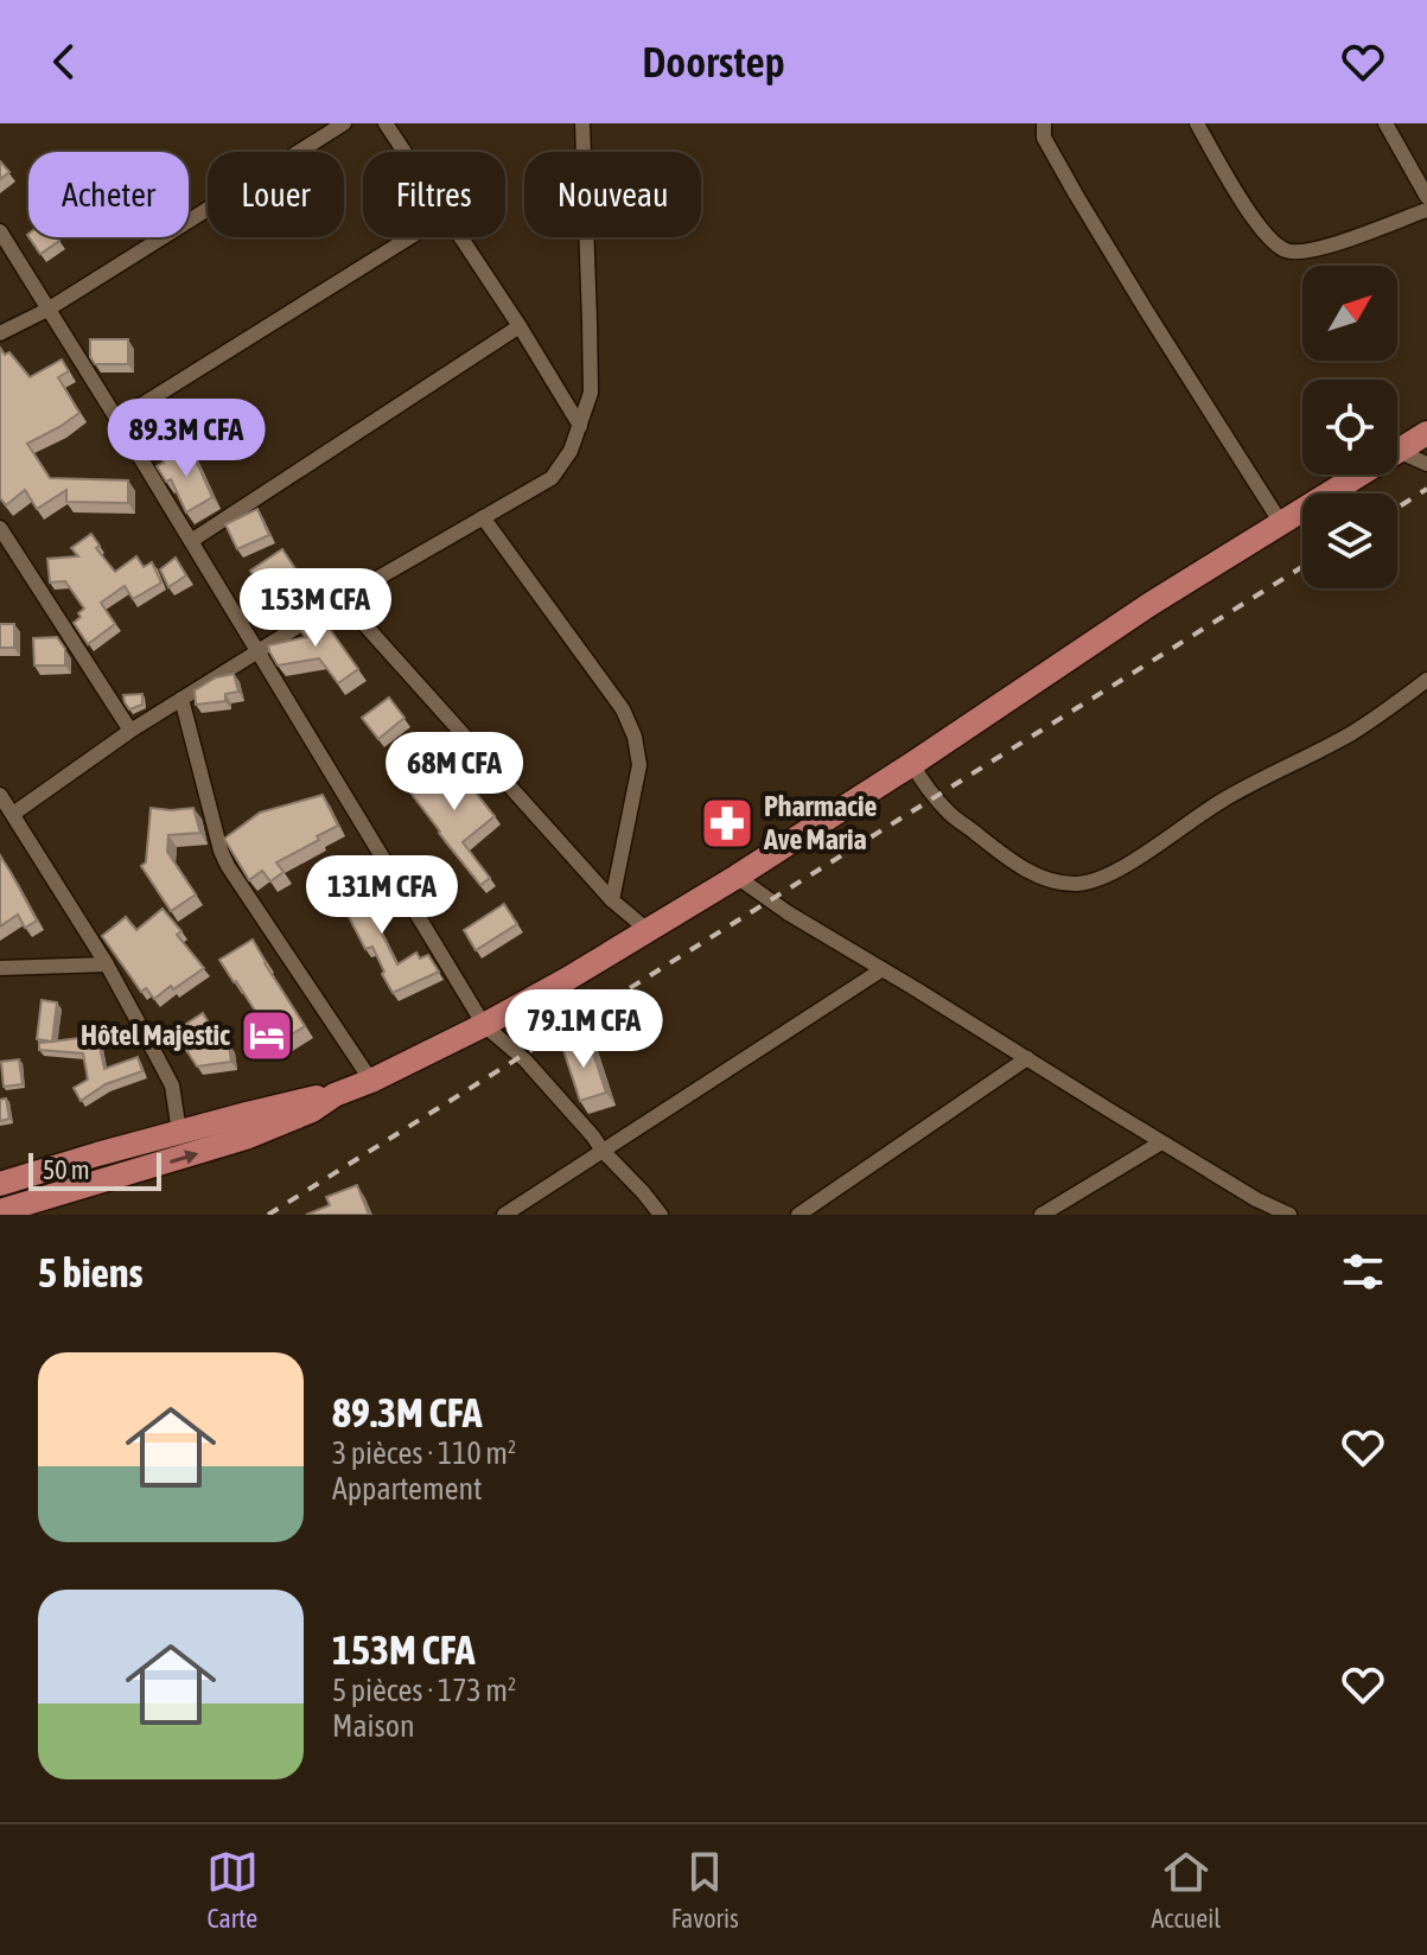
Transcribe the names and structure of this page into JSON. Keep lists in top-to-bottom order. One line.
{"places":{"pharmacy":["Pharmacie Ave Maria"],"hotel":["Hôtel Majestic"]},"scale_bar":"50 m","north":"top right","page":{"header":"Doorstep","chip":["Acheter","Louer","Filtres","Nouveau"],"price":["89.3M CFA","153M CFA","68M CFA","131M CFA","79.1M CFA"],"scale":"50 m","heading":"5 biens","list":[{"name":"89.3M CFA","note":"3 pièces · 110 m² · Appartement"},{"name":"153M CFA","note":"5 pièces · 173 m² · Maison"}],"tabs":["Carte","Favoris","Accueil"]}}
